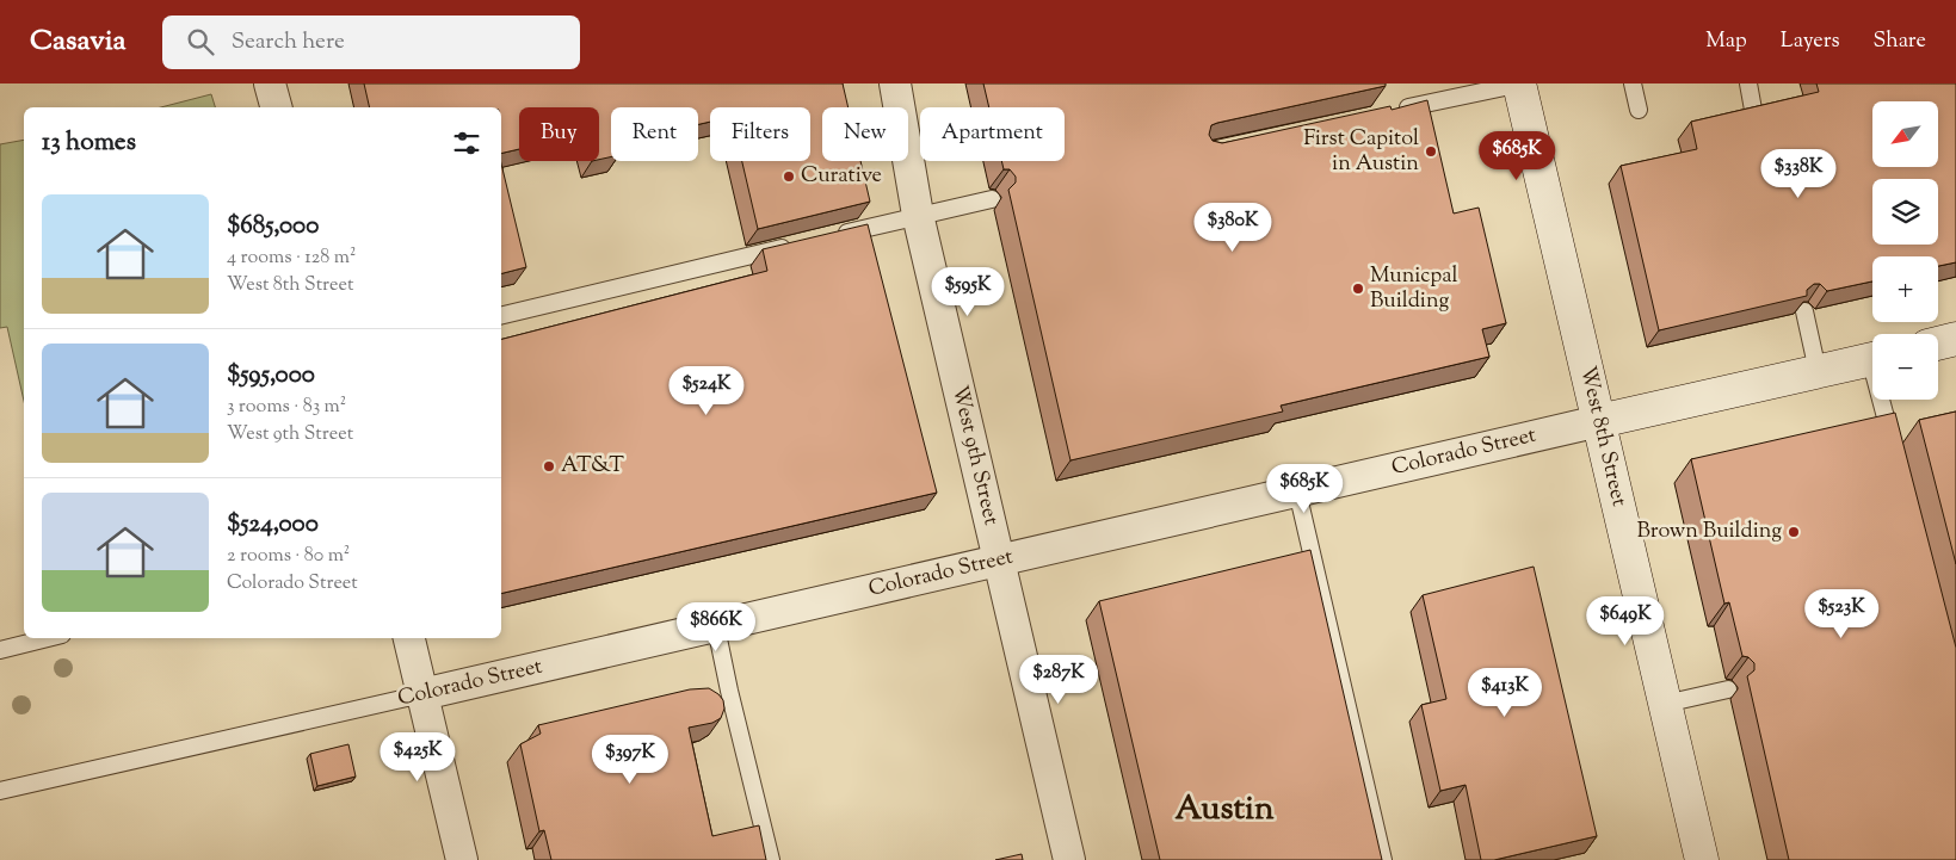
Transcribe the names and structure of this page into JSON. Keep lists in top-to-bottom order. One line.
{"streets":{"main road":["West 8th Street","Colorado Street"],"street":["West 9th Street"]},"crossings":[["West 8th Street","Colorado Street"],["Colorado Street","West 9th Street"]],"districts":["Austin"],"places":["First Capitol in Austin","Curative","Municpal Building","AT&T","Brown Building"],"north":"bottom left","page":{"header":"Casavia","search":"Search here","nav":["Map","Layers","Share"],"map_buttons":["+","−"],"chip":["Buy","Rent","Filters","New","Apartment"],"heading":"13 homes","price":["$685K","$338K","$380K","$595K","$524K","$685K","$523K","$649K","$866K","$287K","$413K","$425K","$397K"],"list":[{"name":"$685,000","note":"4 rooms · 128 m² · West 8th Street"},{"name":"$595,000","note":"3 rooms · 83 m² · West 9th Street"},{"name":"$524,000","note":"2 rooms · 80 m² · Colorado Street"}]}}
